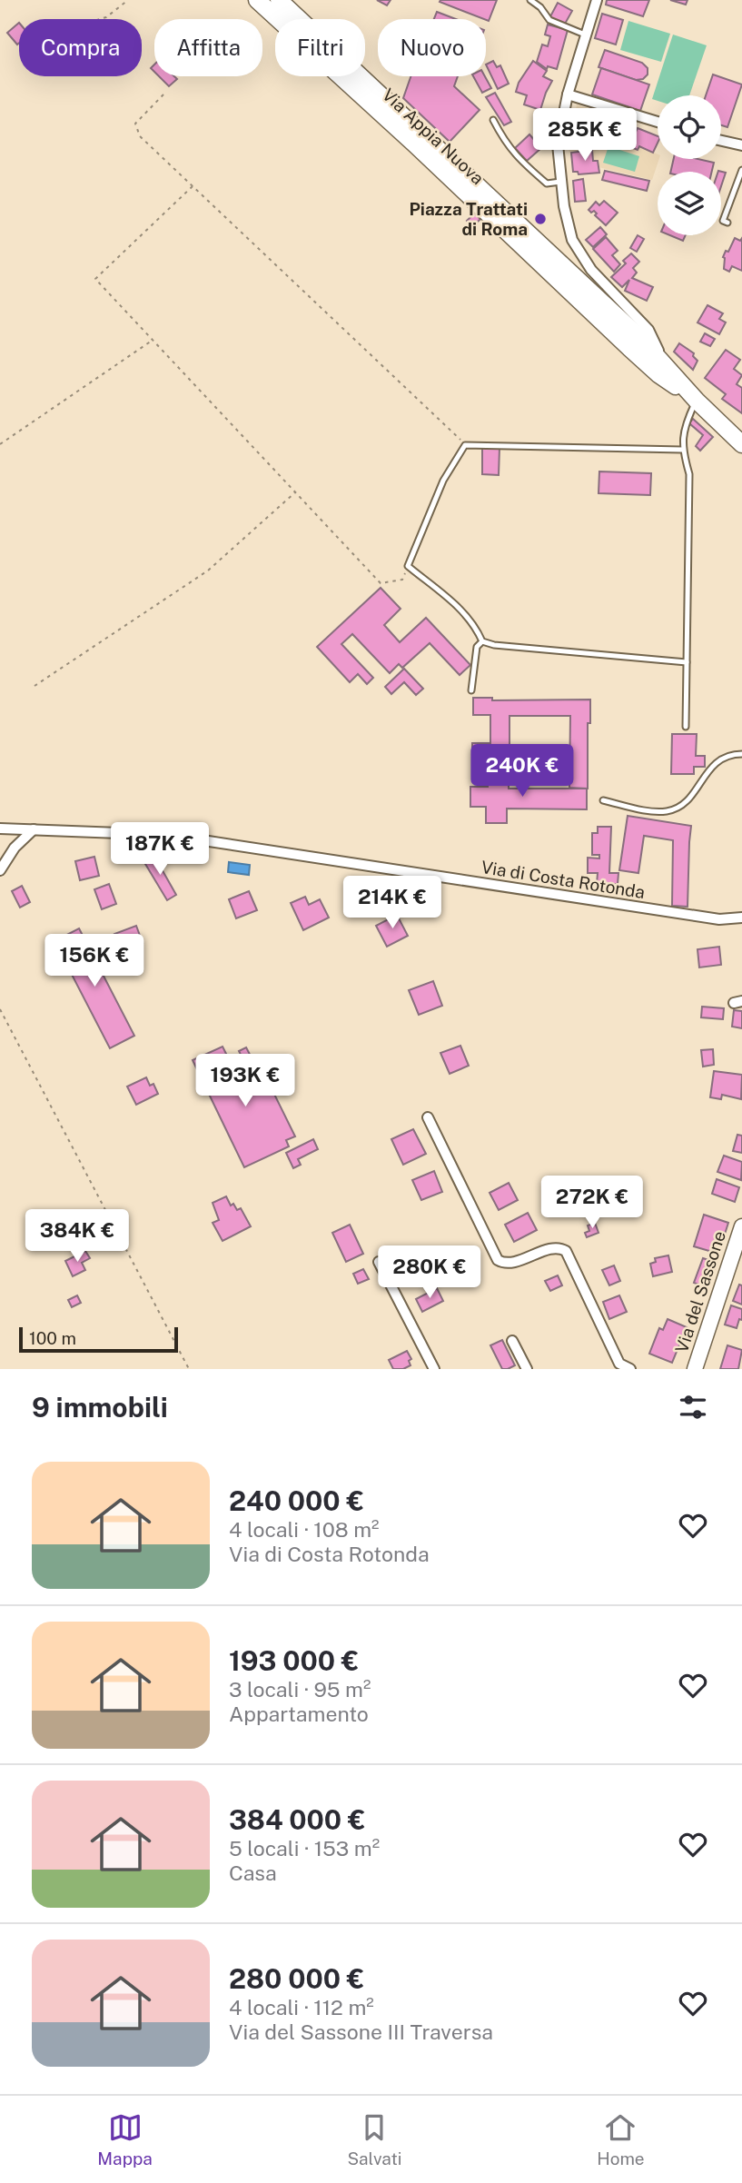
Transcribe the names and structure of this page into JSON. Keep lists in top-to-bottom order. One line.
{"streets":{"main road":["Via Appia Nuova","Via del Sassone"],"street":["Via di Costa Rotonda"]},"places":["Piazza Trattati di Roma"],"scale_bar":"100 m","page":{"chip":["Compra","Affitta","Filtri","Nuovo"],"price":["285K €","240K €","187K €","214K €","156K €","193K €","272K €","384K €","280K €"],"scale":"100 m","heading":"9 immobili","list":[{"name":"240 000 €","note":"4 locali · 108 m² · Via di Costa Rotonda"},{"name":"193 000 €","note":"3 locali · 95 m² · Appartamento"},{"name":"384 000 €","note":"5 locali · 153 m² · Casa"},{"name":"280 000 €","note":"4 locali · 112 m² · Via del Sassone III Traversa"}],"tabs":["Mappa","Salvati","Home"]}}
